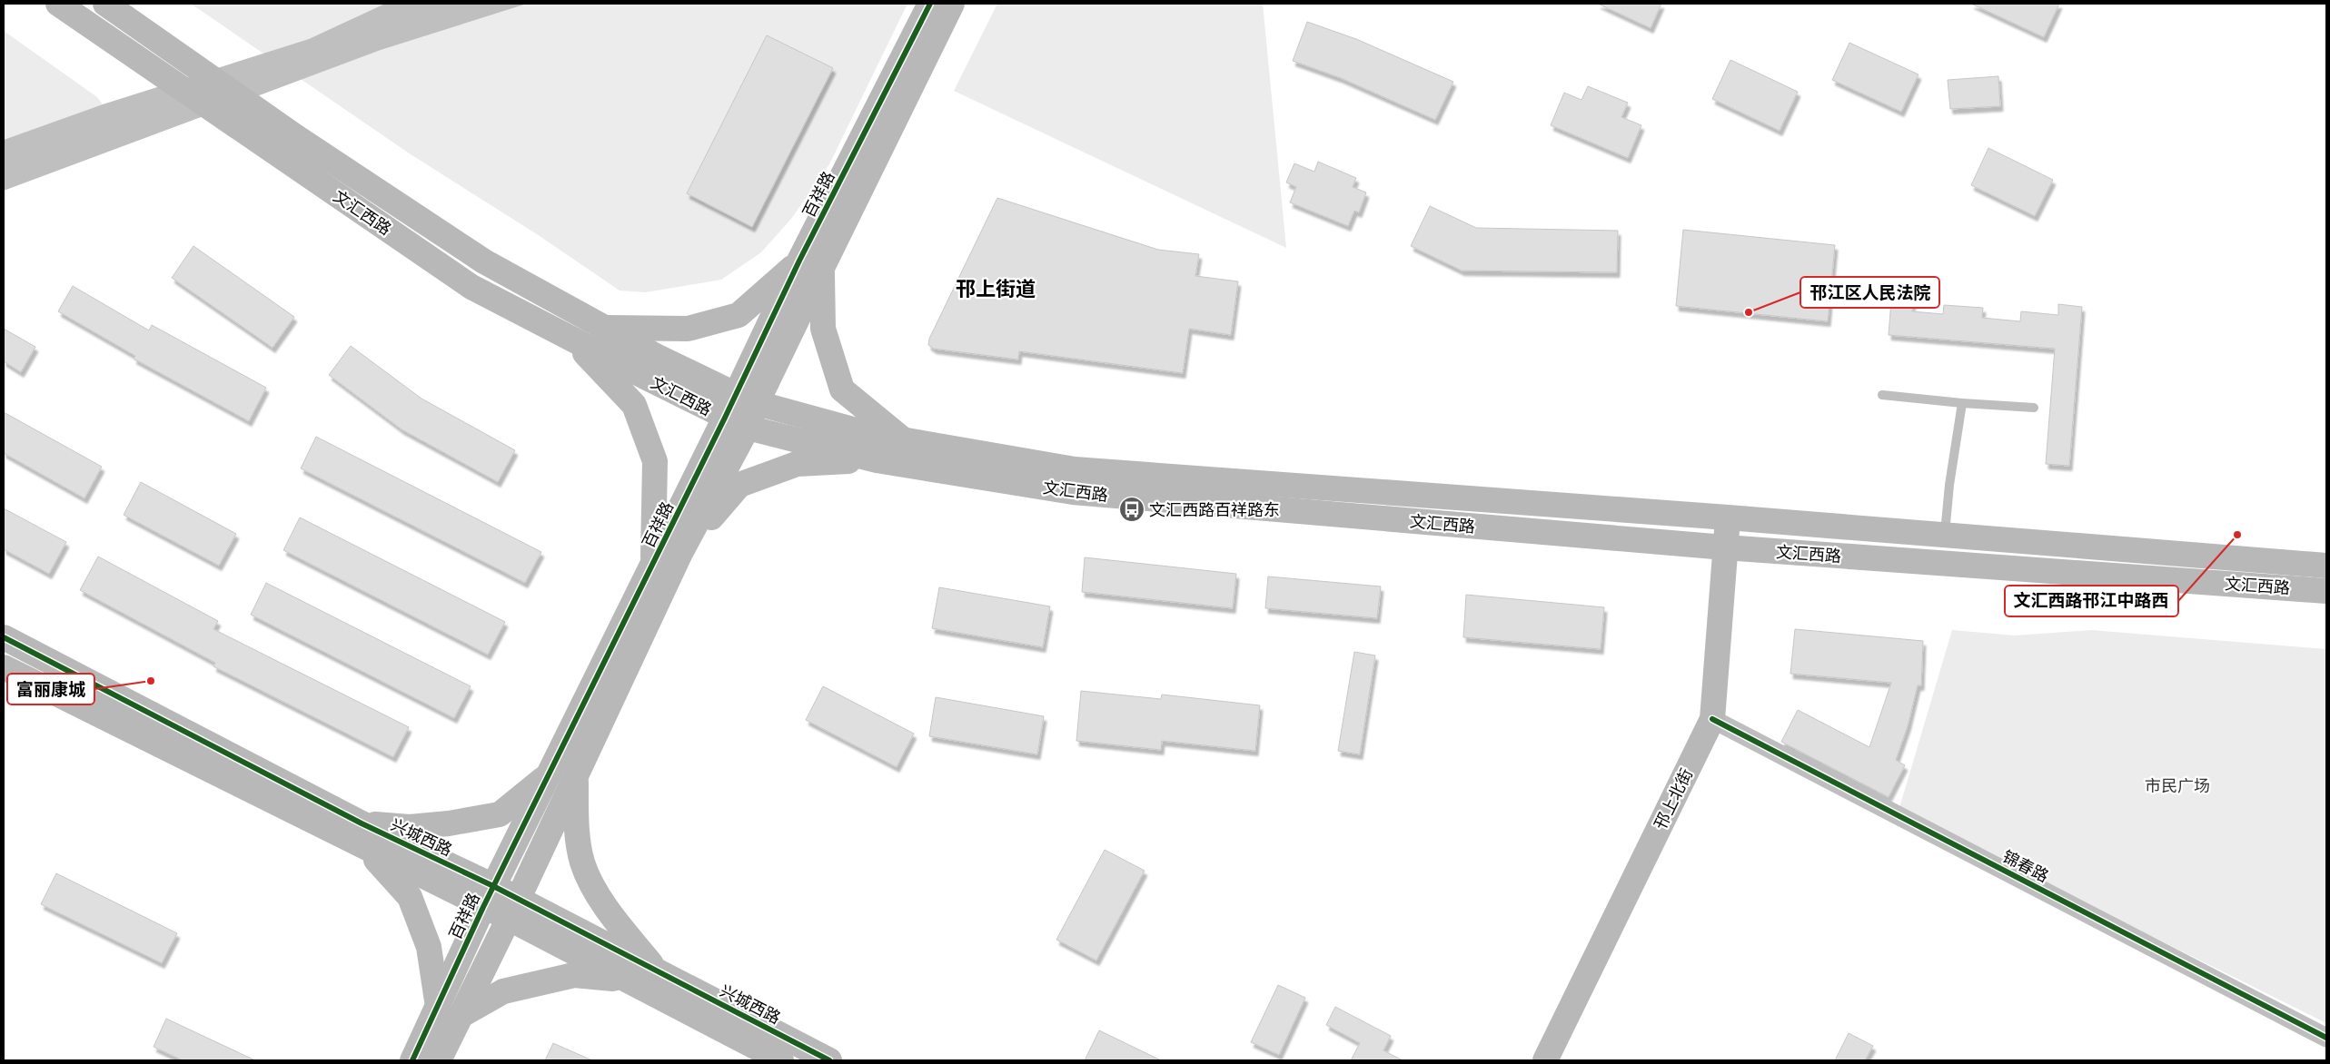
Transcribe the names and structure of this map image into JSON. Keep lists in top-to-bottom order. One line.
{"streets":{"street":["百祥路","文汇西路","邗上北街","兴城西路","锦春路"]},"crossings":[["百祥路","文汇西路"],["百祥路","兴城西路"],["文汇西路","邗上北街"],["邗上北街","锦春路"]],"districts":["邗上街道"],"parks":["市民广场"],"places":{"other":["邗江区人民法院","文汇西路邗江中路西","富丽康城"],"bus stop":["文汇西路百祥路东"]}}
